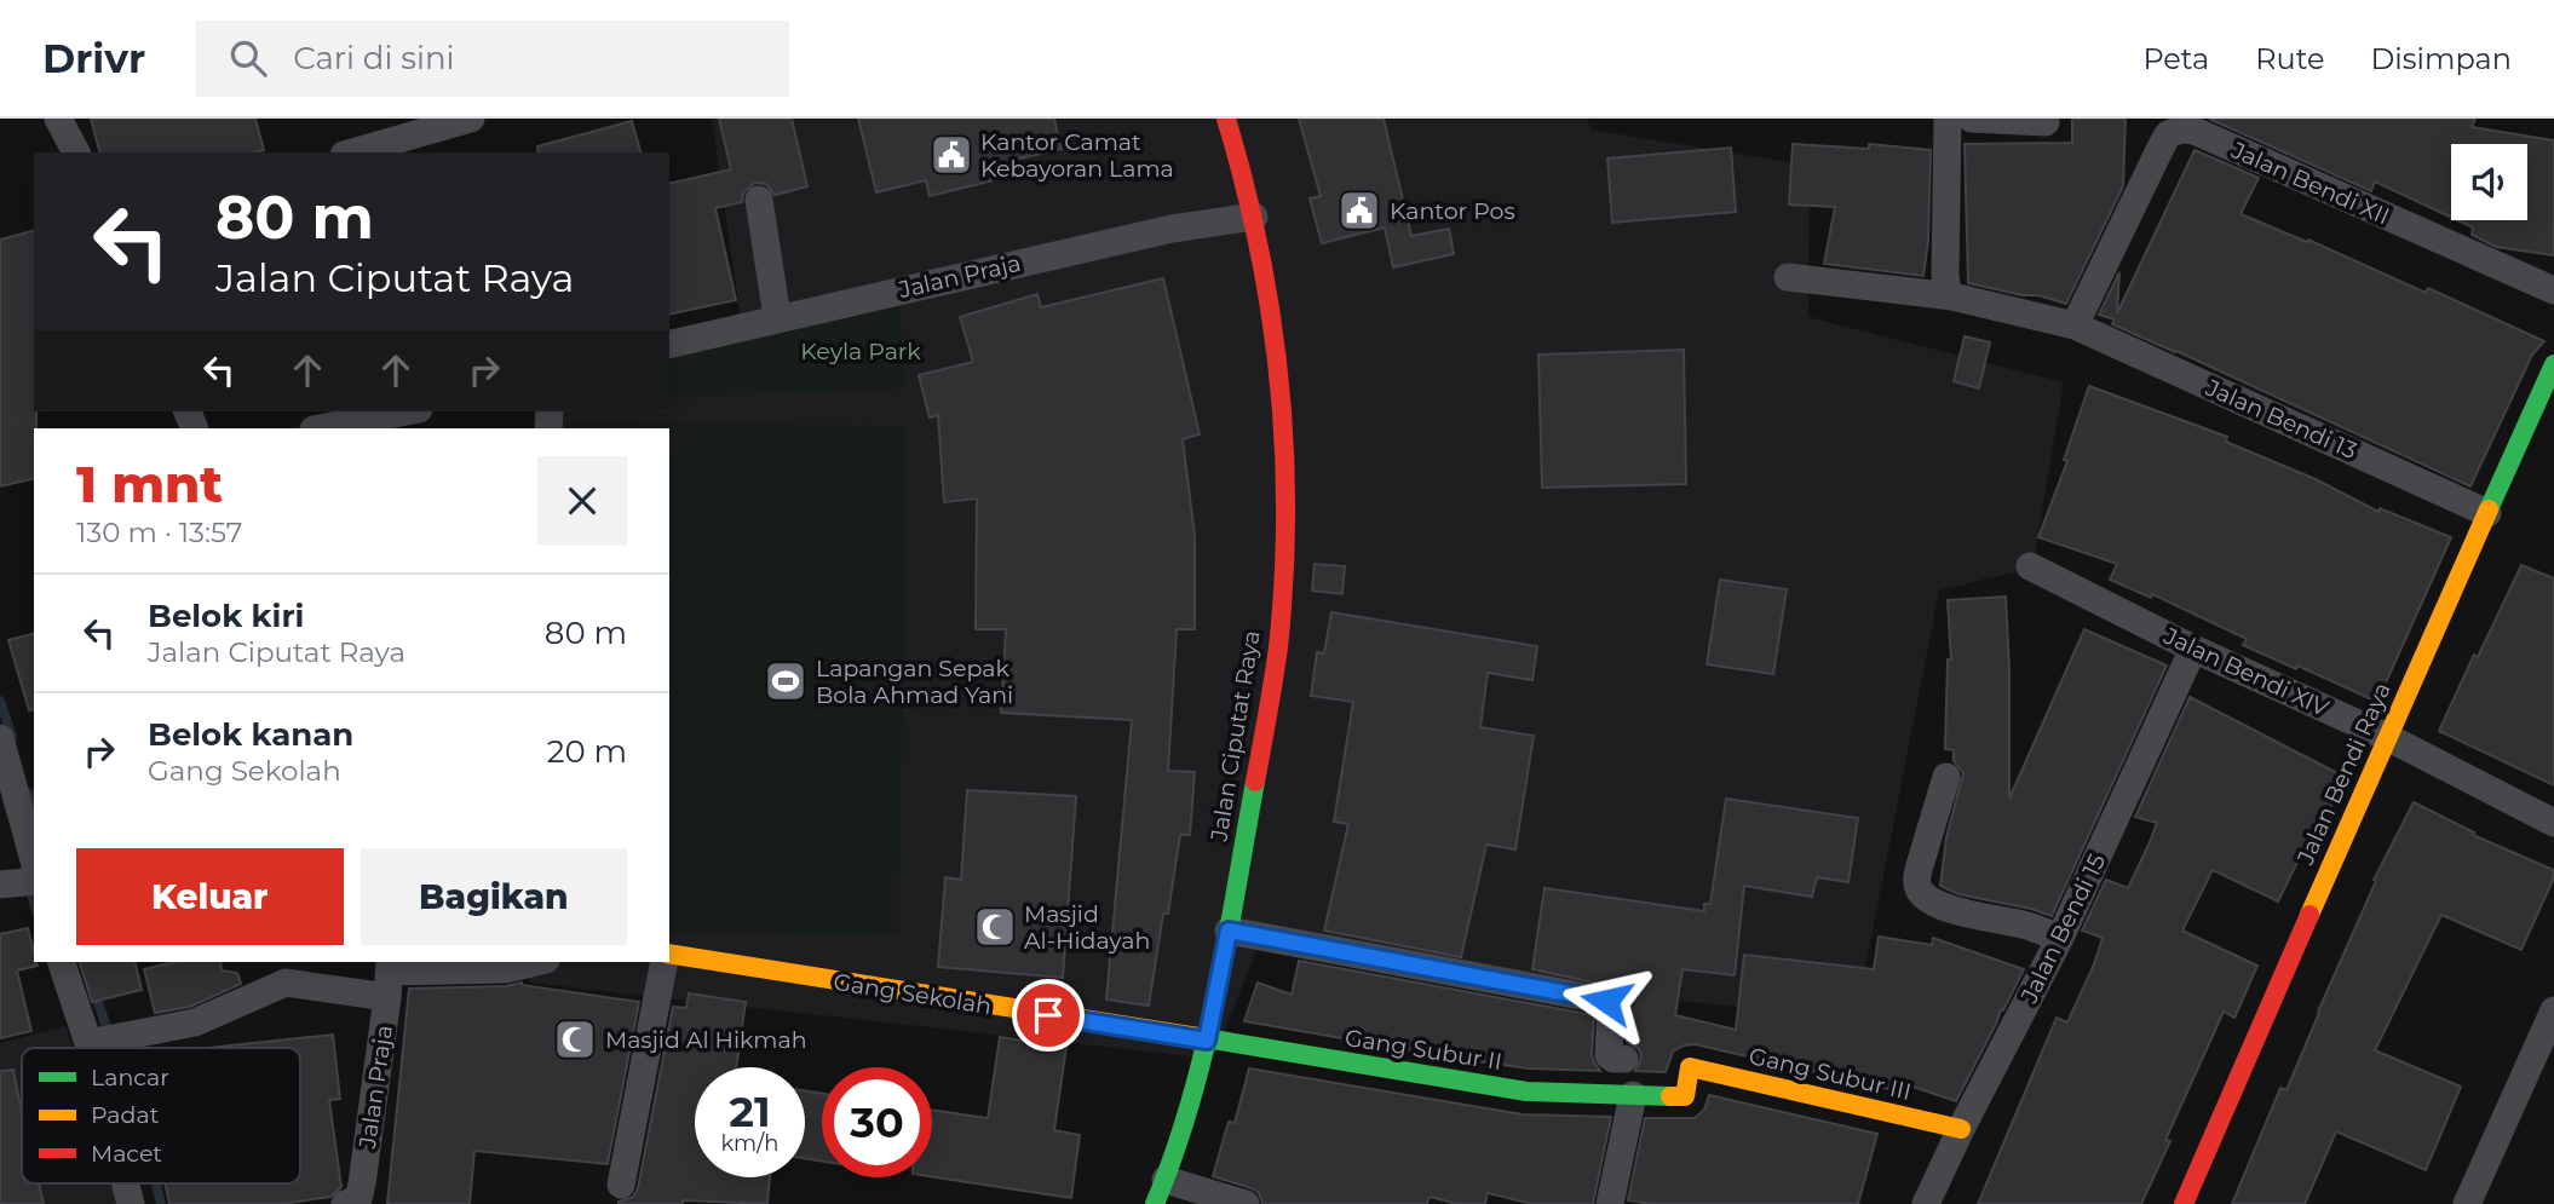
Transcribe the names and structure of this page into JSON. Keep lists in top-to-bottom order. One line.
{"streets":{"street":["Jalan Bendi XII","Jalan Praja","Jalan Bendi 13","Jalan Bendi XIV","Jalan Ciputat Raya","Jalan Bendi Raya","Jalan Bendi 15","Gang Sekolah","Gang Subur II","Gang Subur III"]},"crossings":[["Jalan Bendi XII","Jalan Bendi 13"],["Jalan Praja","Jalan Ciputat Raya"],["Jalan Bendi 13","Jalan Bendi Raya"],["Jalan Bendi XIV","Jalan Bendi Raya"],["Jalan Bendi XIV","Jalan Bendi 15"],["Jalan Ciputat Raya","Gang Sekolah"],["Jalan Ciputat Raya","Gang Subur II"],["Jalan Bendi 15","Gang Subur III"],["Gang Sekolah","Gang Subur II"],["Gang Subur II","Gang Subur III"]],"parks":["Keyla Park"],"places":{"public building":["Kantor Camat Kebayoran Lama","Kantor Pos"],"sports":["Lapangan Sepak Bola Ahmad Yani"],"mosque":["Masjid Al-Hidayah","Masjid Al Hikmah"]},"legend":["Lancar","Padat","Macet"],"page":{"header":"Drivr","search":"Cari di sini","nav":["Peta","Rute","Disimpan"],"turn":["80 m","Jalan Ciputat Raya"],"heading":["1 mnt","130 m · 13:57"],"list":[{"name":"Belok kiri","note":"Jalan Ciputat Raya","value":"80 m"},{"name":"Belok kanan","note":"Gang Sekolah","value":"20 m"}],"buttons":["Keluar","Bagikan"],"speed":"21 km/h","limit":"30"}}
